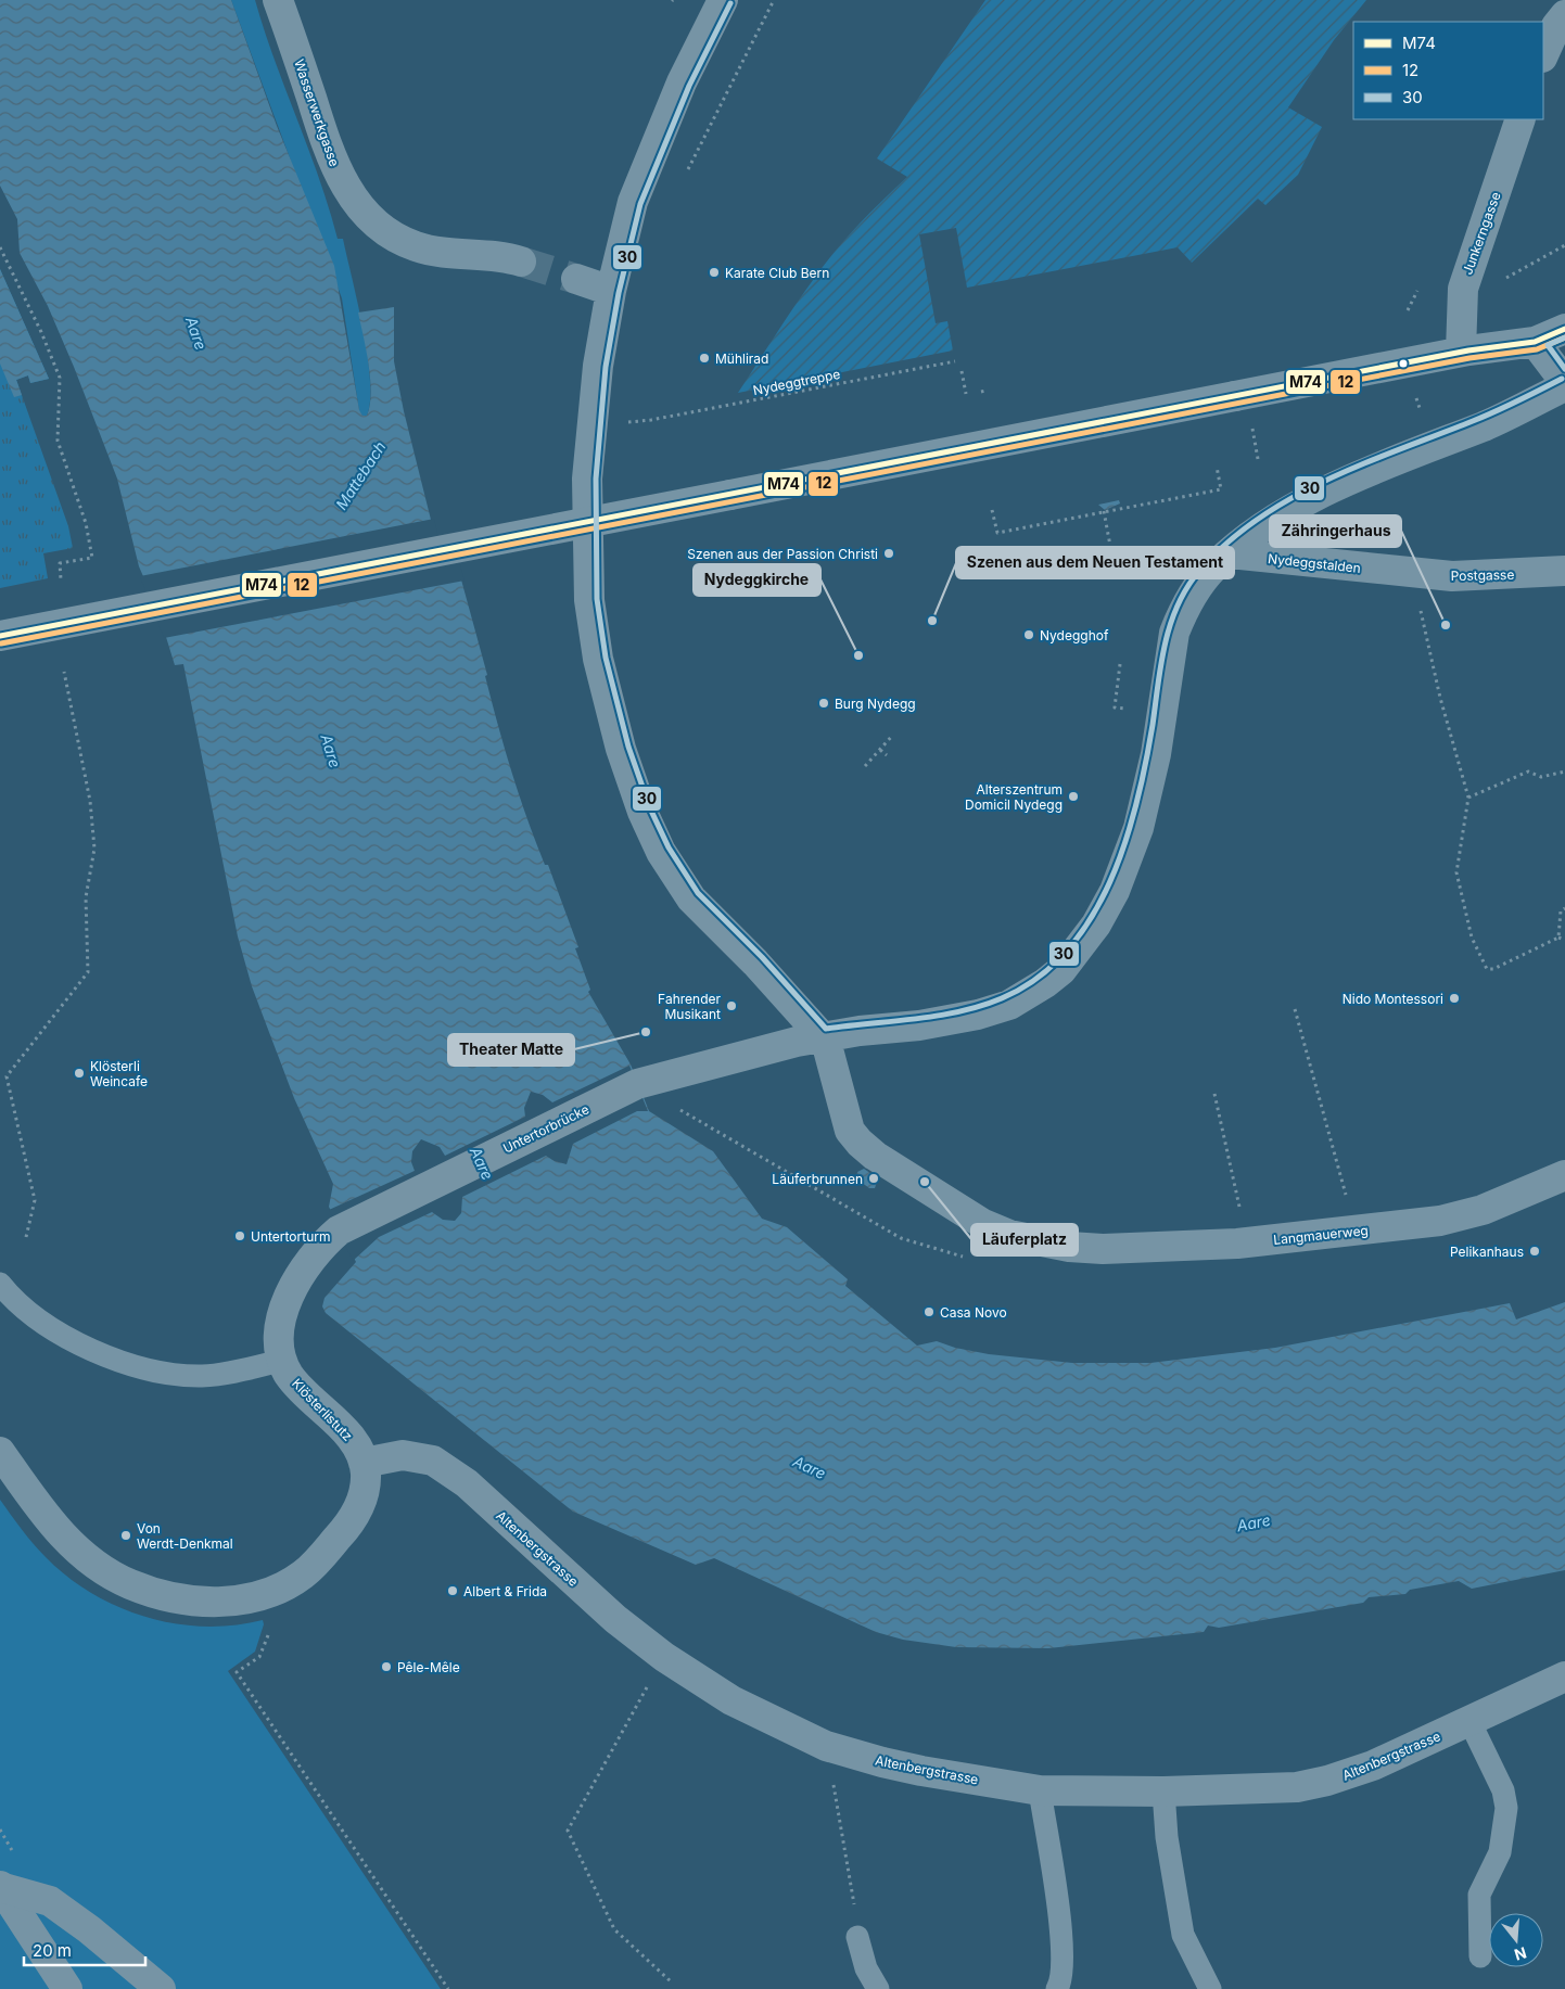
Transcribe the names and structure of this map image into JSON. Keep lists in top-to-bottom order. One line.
{"streets":{"street":["Wasserwerkgasse","Junkerngasse","Nydeggstalden","Postgasse","Untertorbrücke","Langmauerweg","Klösterlistutz","Altenbergstrasse"],"path":["Nydeggtreppe"]},"crossings":[["Nydeggstalden","Postgasse"],["Untertorbrücke","Langmauerweg"],["Untertorbrücke","Klösterlistutz"],["Klösterlistutz","Altenbergstrasse"]],"water":["Aare","Mattebach"],"places":["Karate Club Bern","Mühlirad","Szenen aus der Passion Christi","Szenen aus dem Neuen Testament","Zähringerhaus","Nydegghof","Nydeggkirche","Burg Nydegg","Alterszentrum Domicil Nydegg","Nido Montessori","Fahrender Musikant","Theater Matte","Klösterli Weincafe","Läuferbrunnen","Läuferplatz","Untertorturm","Pelikanhaus","Casa Novo","Von Werdt-Denkmal","Albert & Frida","Pêle-Mêle"],"lines":["transit line 30","transit line M74","transit line 12"],"legend":["M74","12","30"],"scale_bar":"20 m","north":"bottom"}
